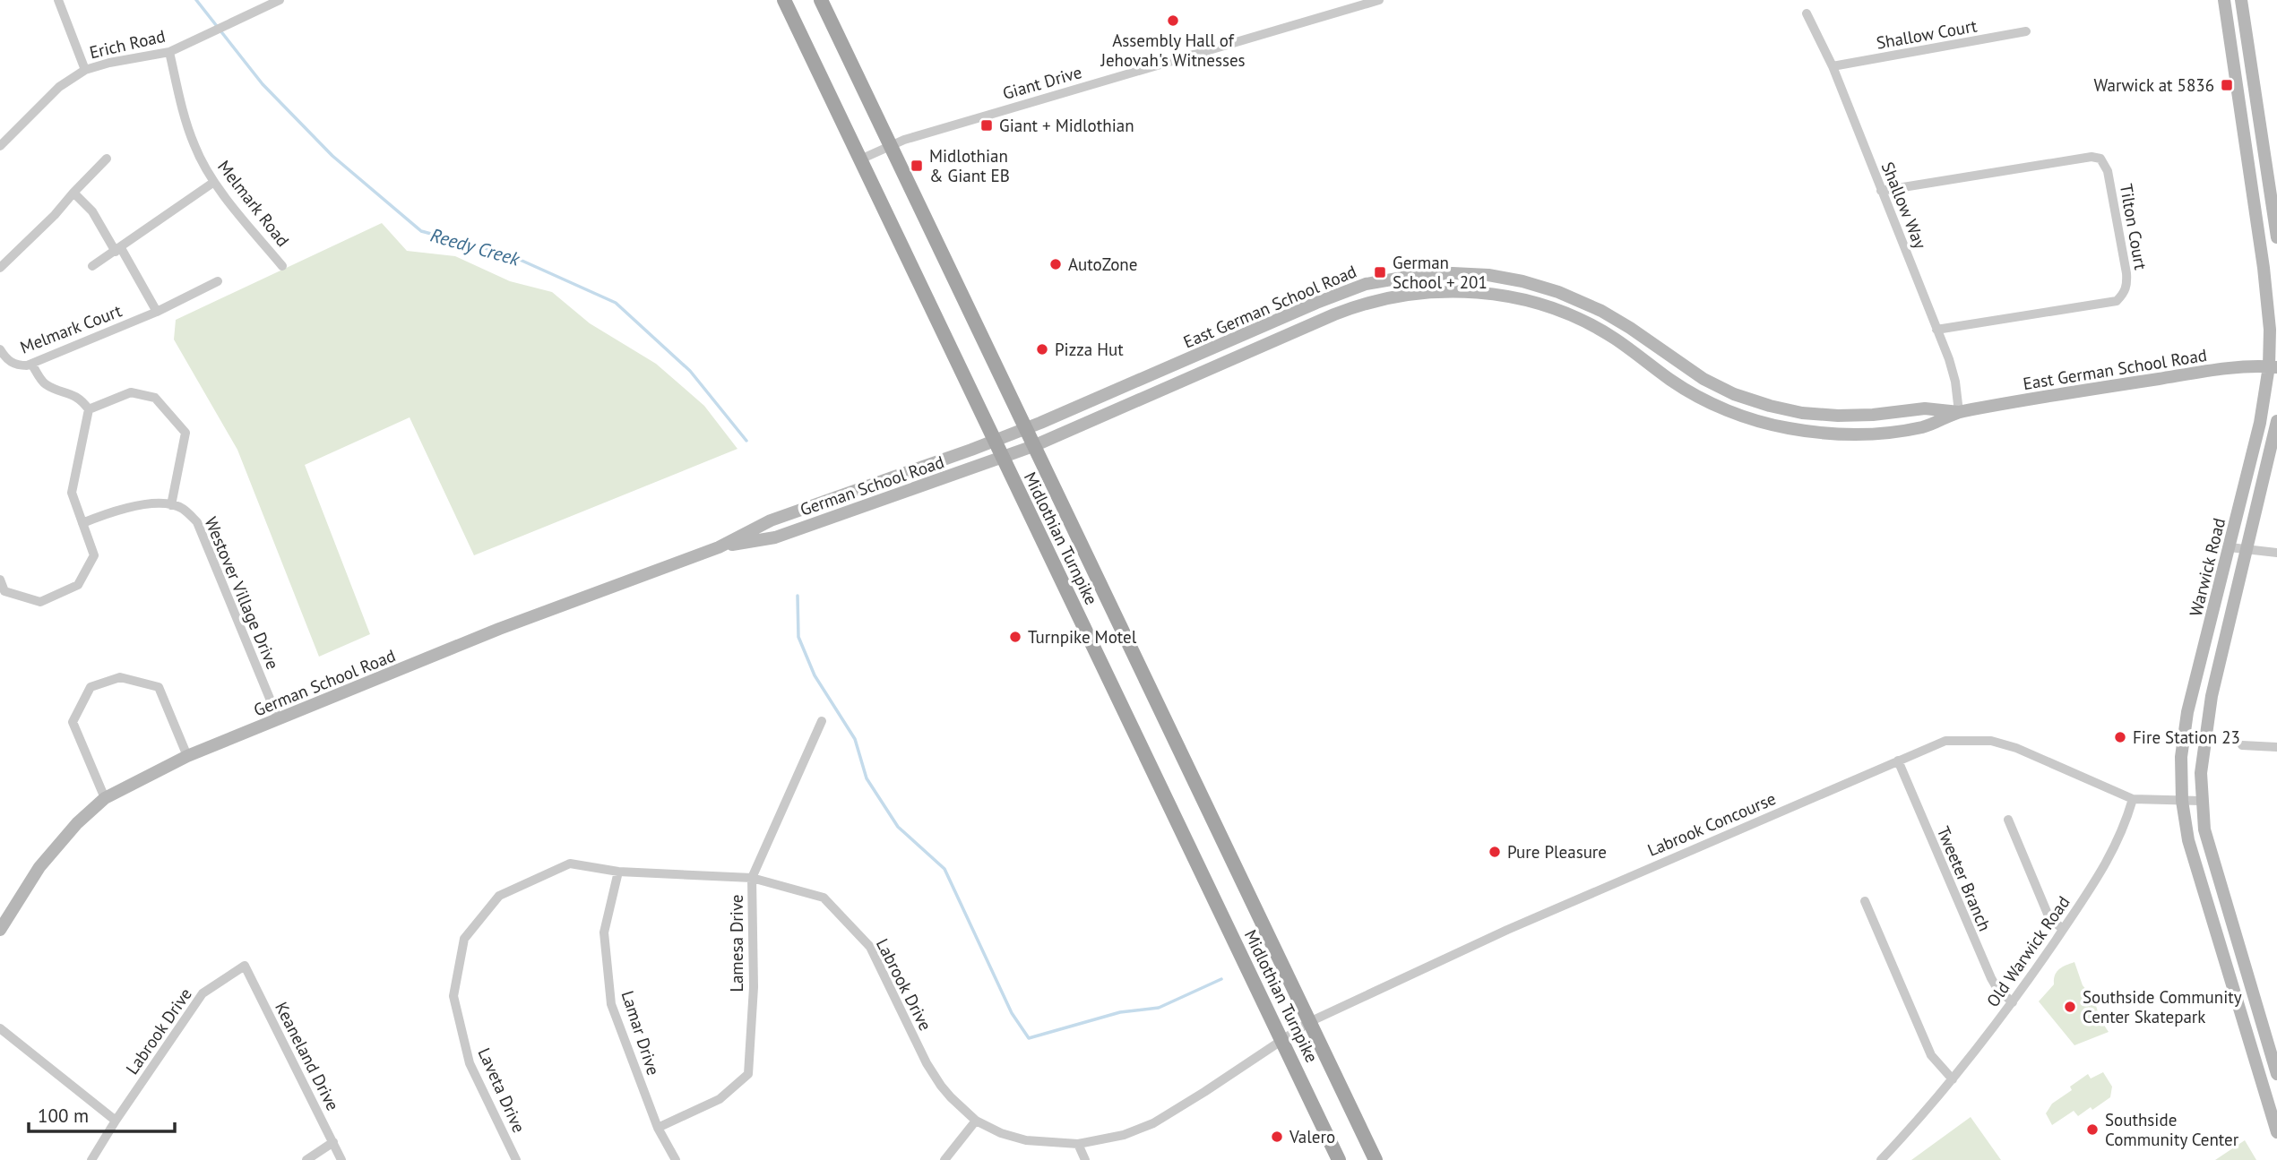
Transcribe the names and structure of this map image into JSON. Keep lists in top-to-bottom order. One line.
{"streets":{"main road":["Midlothian Turnpike"],"street":["Shallow Court","Erich Road","Giant Drive","Melmark Road","Shallow Way","Tilton Court","East German School Road","Melmark Court","German School Road","Warwick Road","Westover Village Drive","Labrook Concourse","Tweeter Branch","Lamesa Drive","Old Warwick Road","Labrook Drive","Lamar Drive","Keaneland Drive","Laveta Drive"]},"crossings":[["Shallow Court","Shallow Way"],["Erich Road","Melmark Road"],["Giant Drive","Midlothian Turnpike"],["Shallow Way","Tilton Court"],["Shallow Way","East German School Road"],["East German School Road","German School Road"],["East German School Road","Midlothian Turnpike"],["East German School Road","Warwick Road"],["German School Road","Midlothian Turnpike"],["German School Road","Westover Village Drive"],["Midlothian Turnpike","Labrook Concourse"],["Midlothian Turnpike","Labrook Drive"],["Labrook Concourse","Tweeter Branch"],["Labrook Concourse","Old Warwick Road"],["Labrook Concourse","Labrook Drive"],["Tweeter Branch","Old Warwick Road"],["Lamesa Drive","Labrook Drive"],["Lamesa Drive","Lamar Drive"],["Labrook Drive","Lamar Drive"],["Labrook Drive","Keaneland Drive"],["Labrook Drive","Laveta Drive"]],"water":["Reedy Creek"],"places":{"other":["Assembly Hall of Jehovah's Witnesses","AutoZone","Pizza Hut","Turnpike Motel","Fire Station 23","Pure Pleasure","Southside Community Center Skatepark","Southside Community Center","Valero"],"transit":["Warwick at 5836","Giant + Midlothian","Midlothian & Giant EB","German School + 201"]},"scale_bar":"100 m"}
